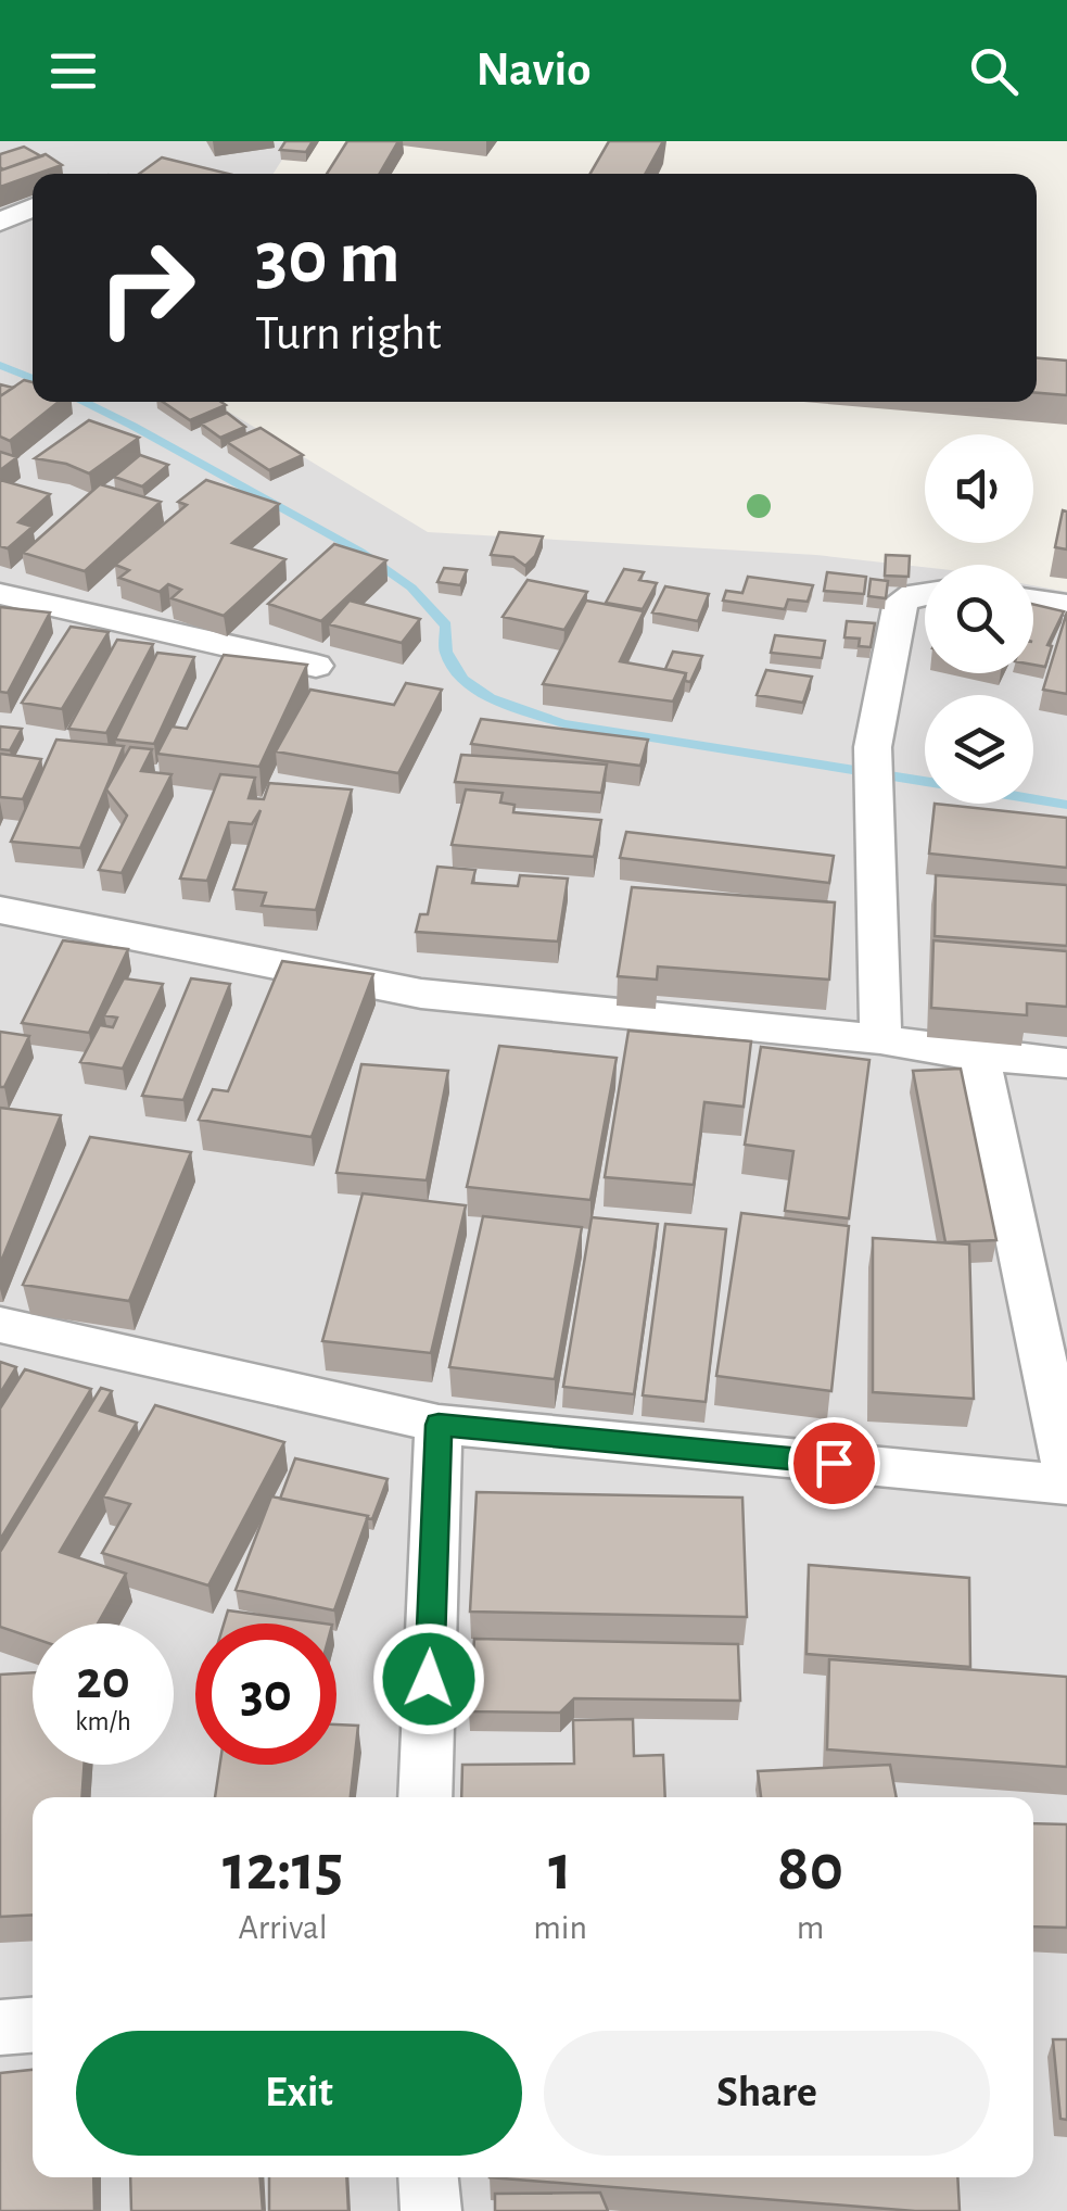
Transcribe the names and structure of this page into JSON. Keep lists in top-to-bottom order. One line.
{"page":{"header":"Navio","turn":["30 m","Turn right"],"speed":"20 km/h","limit":"30","eta":["12:15","Arrival","1","min","80","m"],"buttons":["Exit","Share"]}}
